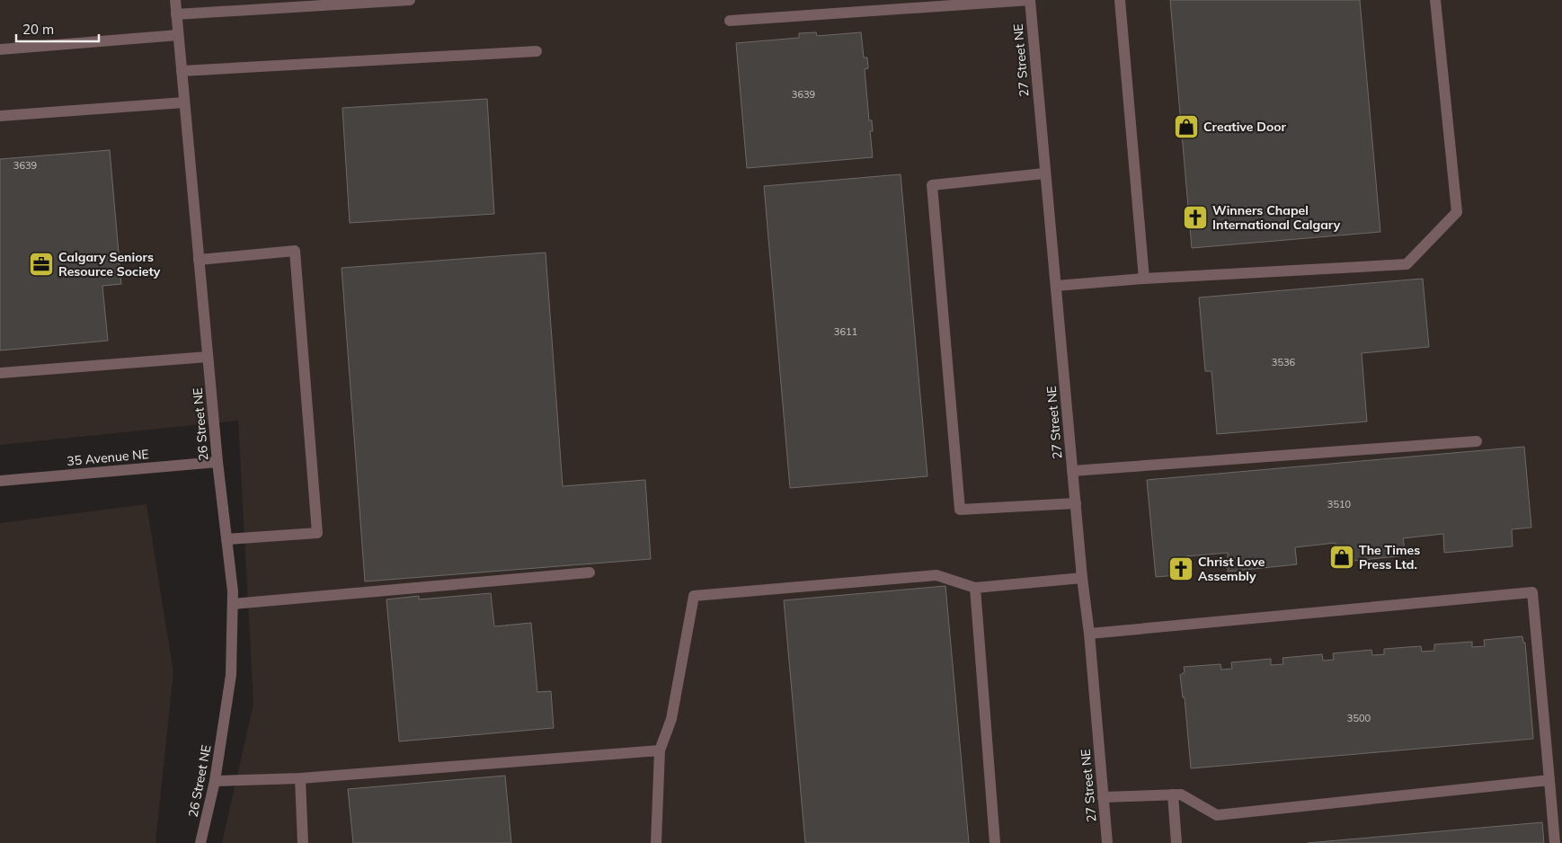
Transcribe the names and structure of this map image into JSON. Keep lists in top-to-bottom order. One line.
{"streets":{"street":["27 Street NE","26 Street NE","35 Avenue NE"]},"crossings":[["26 Street NE","35 Avenue NE"]],"places":{"shop":["Creative Door","The Times Press Ltd."],"church":["Winners Chapel International Calgary","Christ Love Assembly"],"office":["Calgary Seniors Resource Society"]},"house_numbers":["3639","3639","3611","3536","3510","3500"],"scale_bar":"20 m"}
